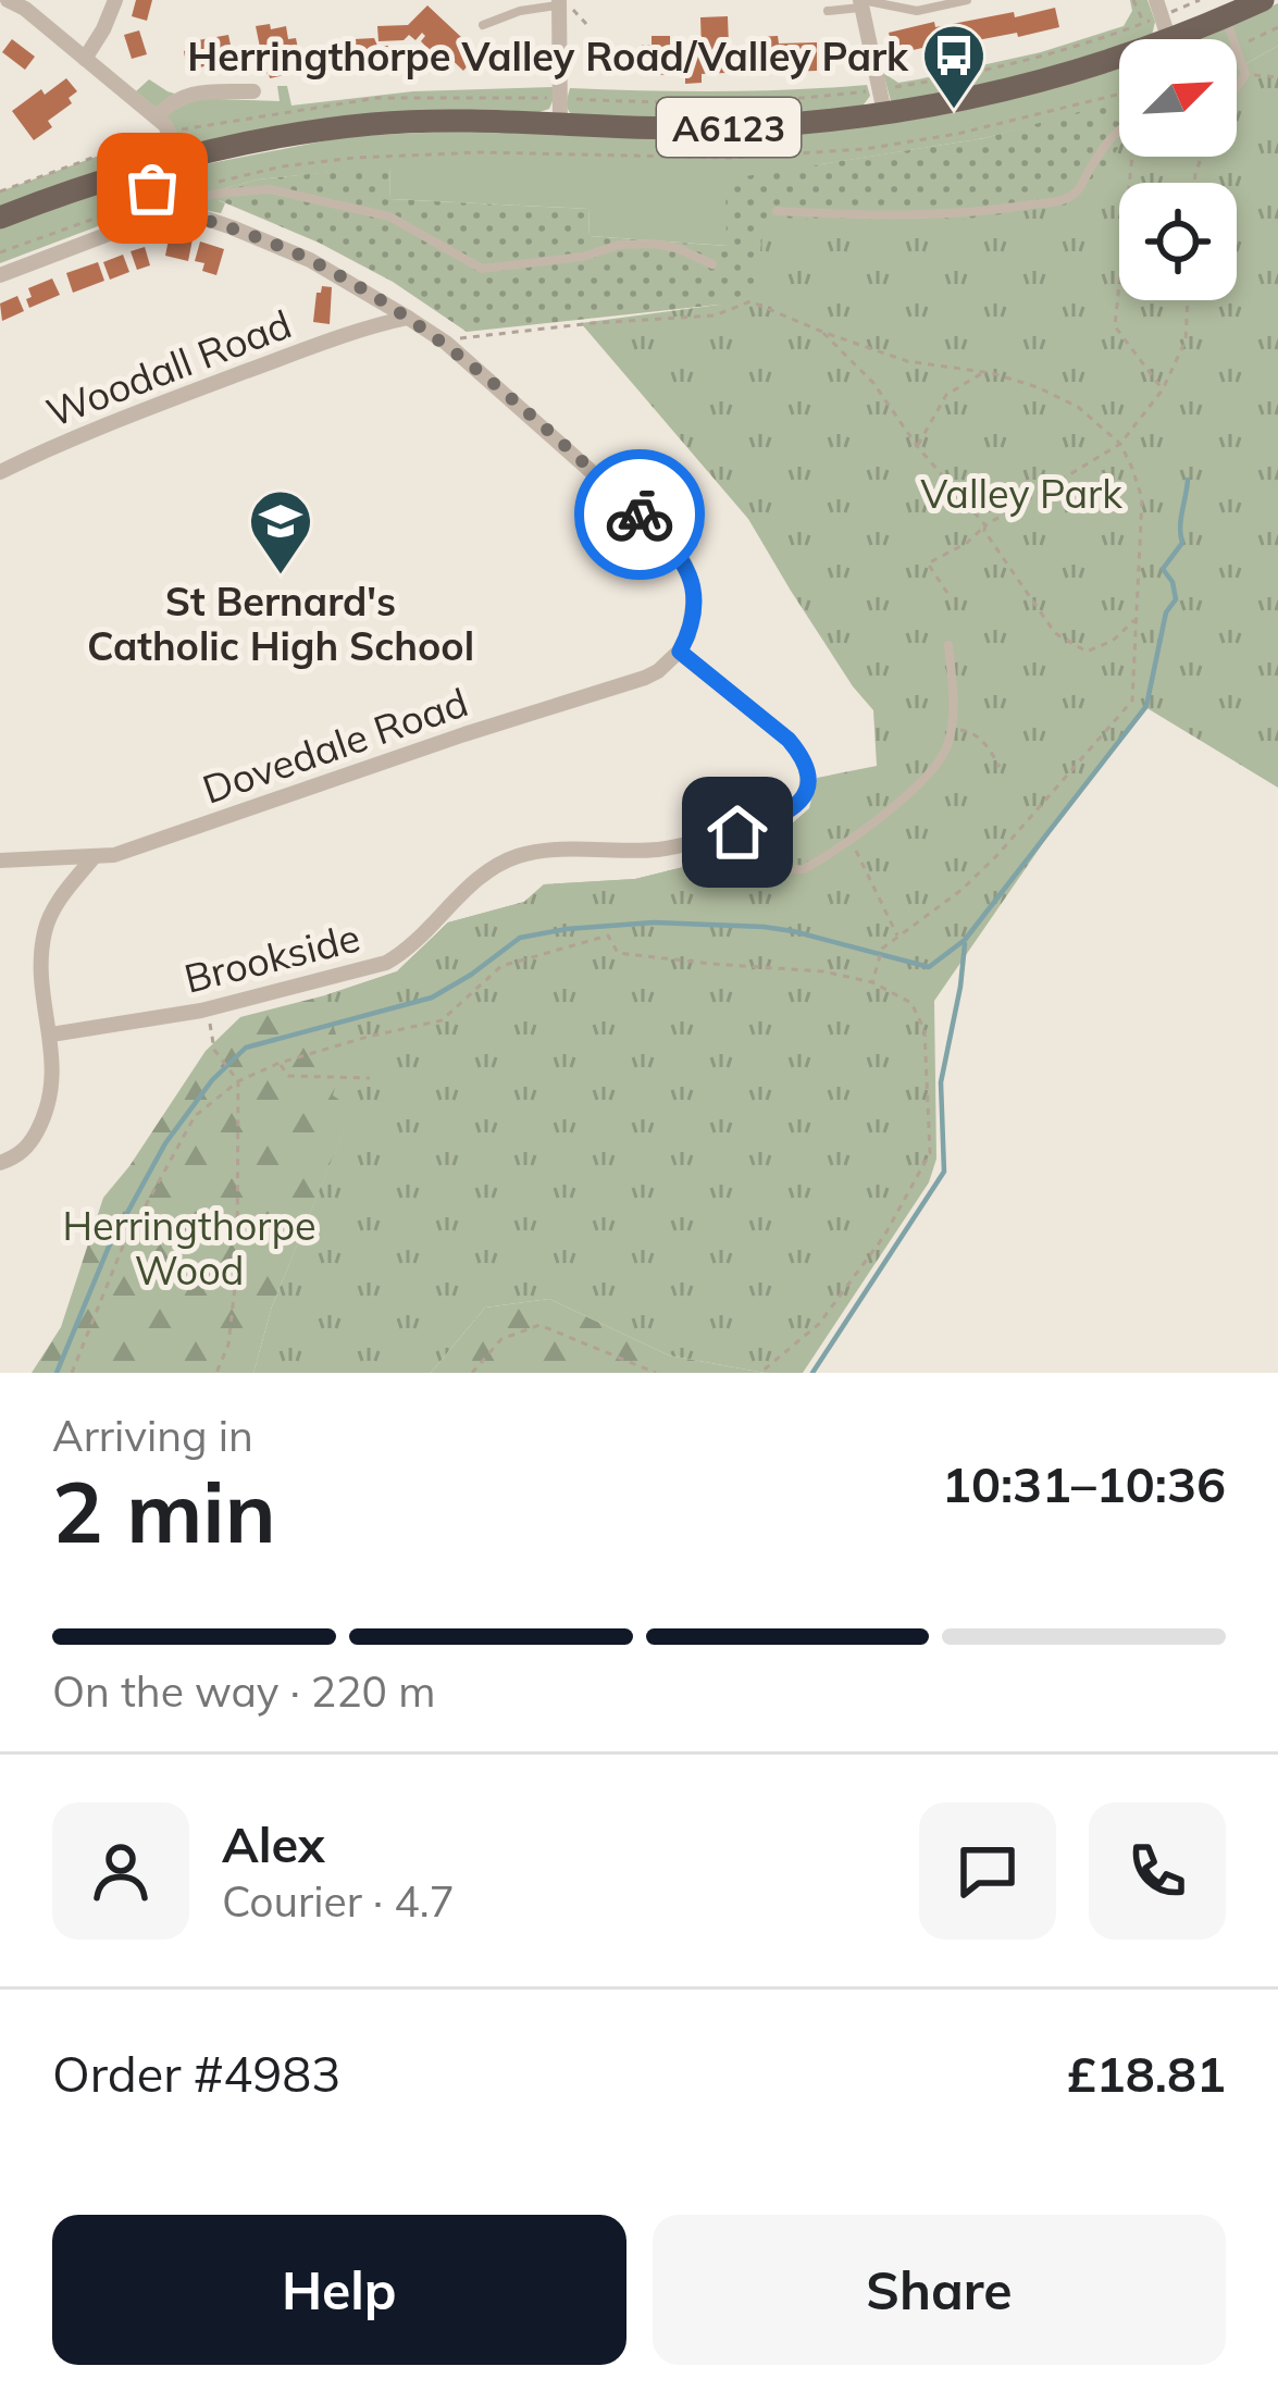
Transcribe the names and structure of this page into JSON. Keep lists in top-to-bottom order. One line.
{"streets":{"main road":["A6123"],"street":["Woodall Road","Dovedale Road","Brookside"]},"crossings":[["Dovedale Road","Brookside"]],"parks":["Valley Park","Herringthorpe Wood"],"places":{"bus stop":["Herringthorpe Valley Road/Valley Park"],"school or university":["St Bernard's Catholic High School"]},"north":"top right","page":{"heading":["2 min","Arriving in","10:31–10:36"],"panel":["Alex","Courier · 4.7","Order #4983","£18.81"],"bar":"On the way · 220 m","buttons":["Help","Share"]}}
